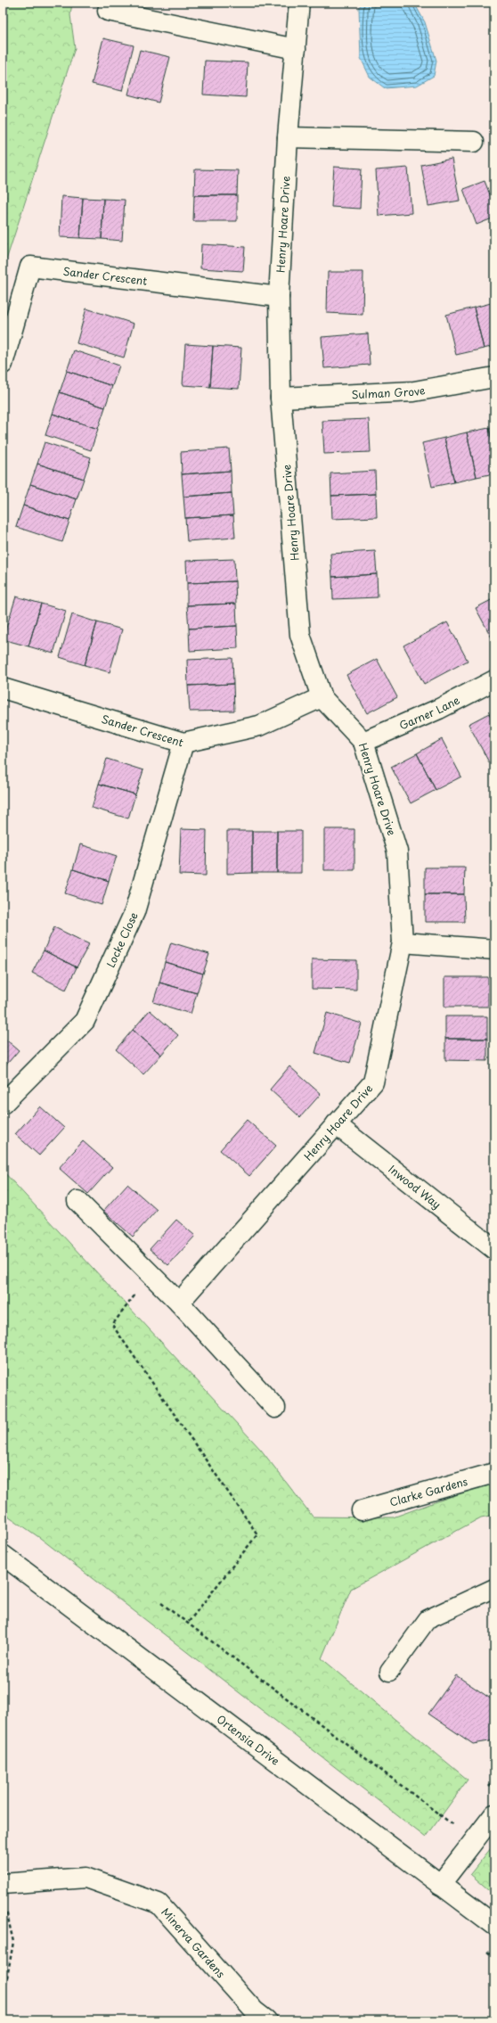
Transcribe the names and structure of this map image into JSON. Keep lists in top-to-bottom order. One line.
{"streets":{"street":["Henry Hoare Drive","Sander Crescent","Sulman Grove","Garner Lane","Locke Close","Inwood Way","Clarke Gardens","Ortensia Drive","Minerva Gardens"]},"crossings":[["Henry Hoare Drive","Sander Crescent"],["Henry Hoare Drive","Sulman Grove"],["Henry Hoare Drive","Garner Lane"],["Henry Hoare Drive","Inwood Way"],["Sander Crescent","Locke Close"]]}
